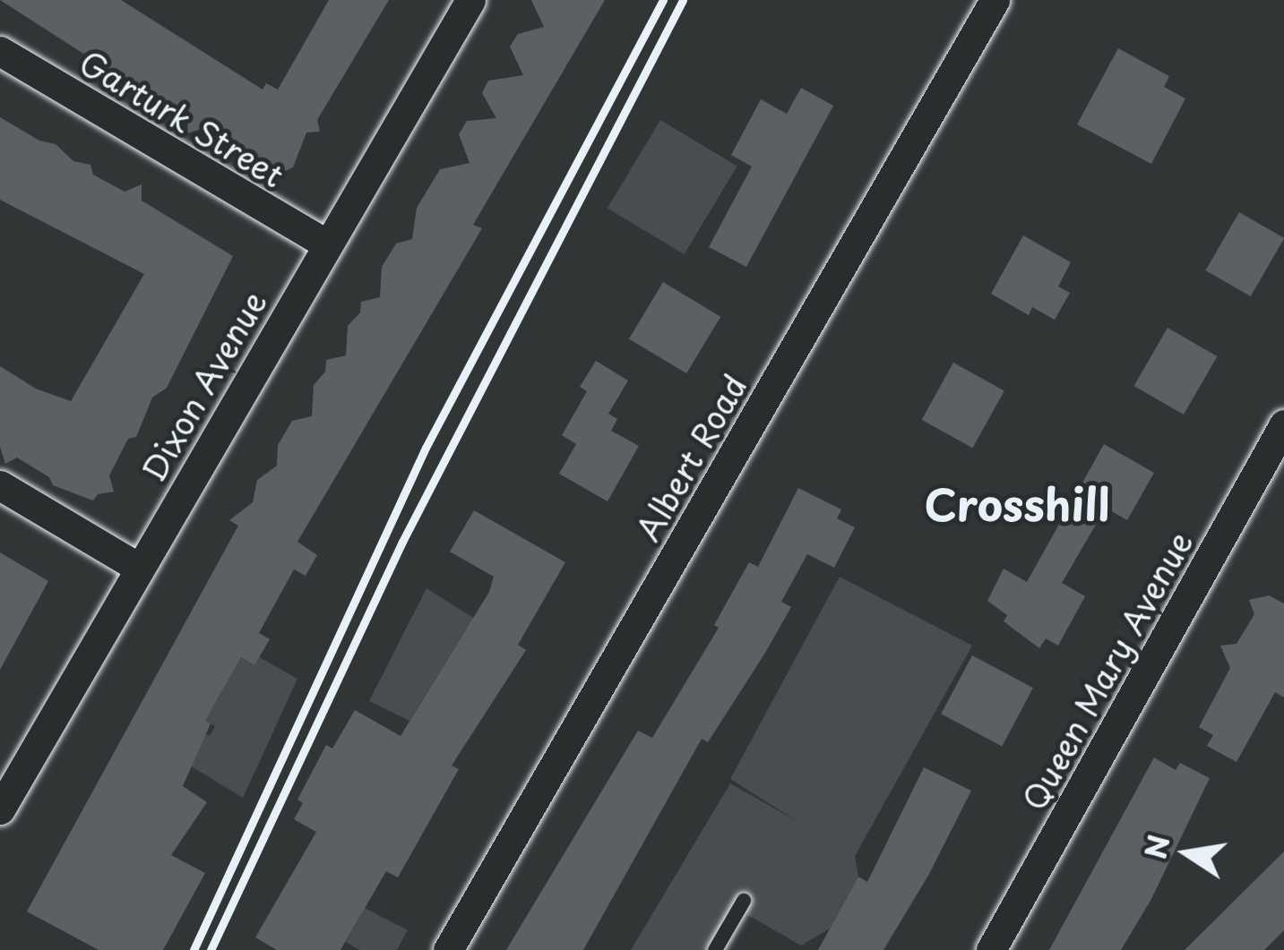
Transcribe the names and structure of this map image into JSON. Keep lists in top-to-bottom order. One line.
{"streets":{"street":["Garturk Street","Dixon Avenue","Albert Road","Queen Mary Avenue"]},"crossings":[["Garturk Street","Dixon Avenue"]],"districts":["Crosshill"],"north":"left"}
